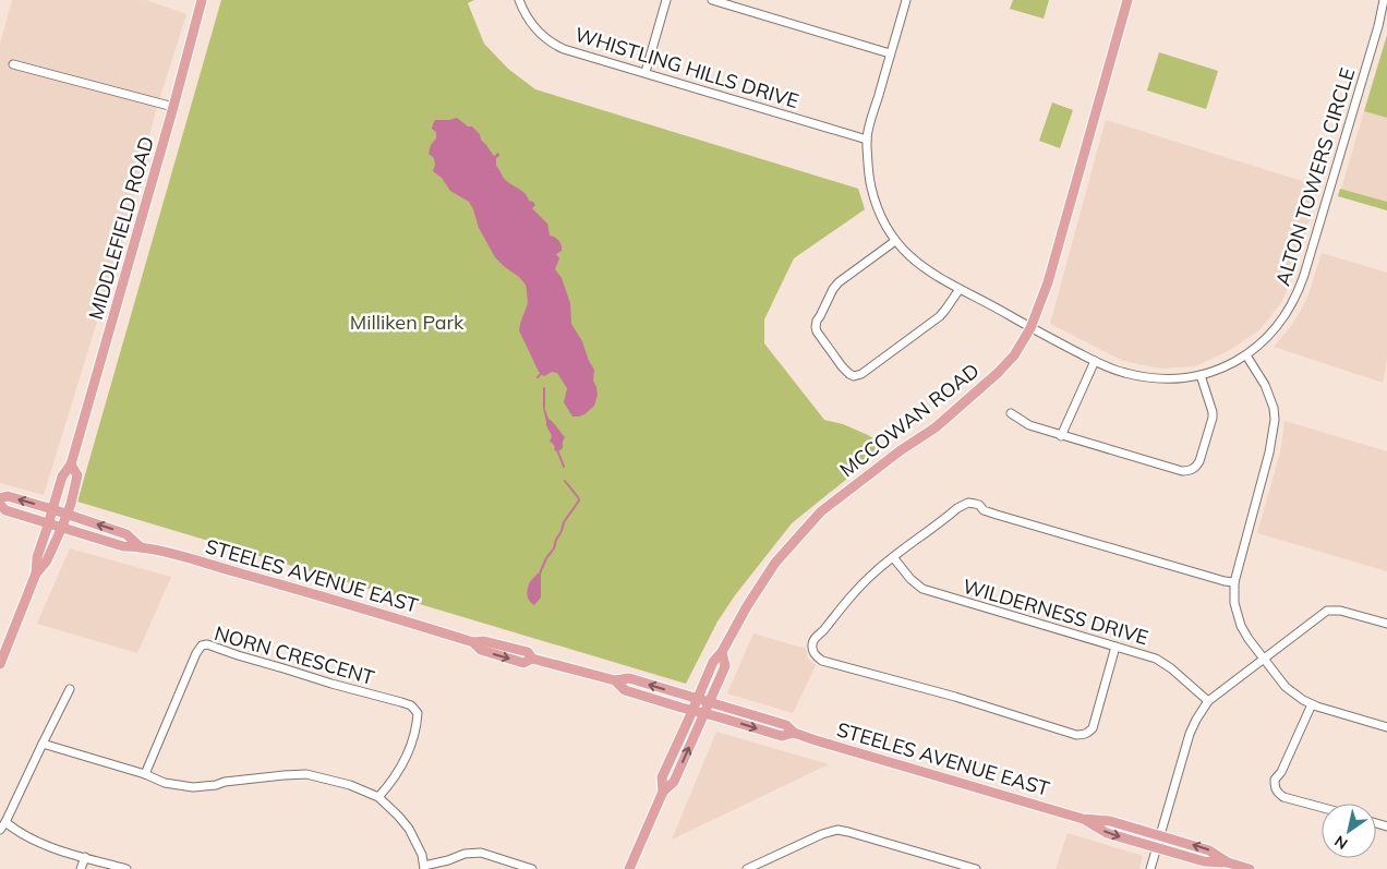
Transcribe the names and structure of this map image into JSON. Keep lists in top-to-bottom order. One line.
{"streets":{"main road":["MIDDLEFIELD ROAD","MCCOWAN ROAD","STEELES AVENUE EAST"],"street":["WHISTLING HILLS DRIVE","ALTON TOWERS CIRCLE","WILDERNESS DRIVE","NORN CRESCENT"]},"crossings":[["WHISTLING HILLS DRIVE","ALTON TOWERS CIRCLE"],["ALTON TOWERS CIRCLE","MCCOWAN ROAD"],["MIDDLEFIELD ROAD","STEELES AVENUE EAST"],["MCCOWAN ROAD","STEELES AVENUE EAST"]],"parks":["Milliken Park"],"north":"bottom left"}
